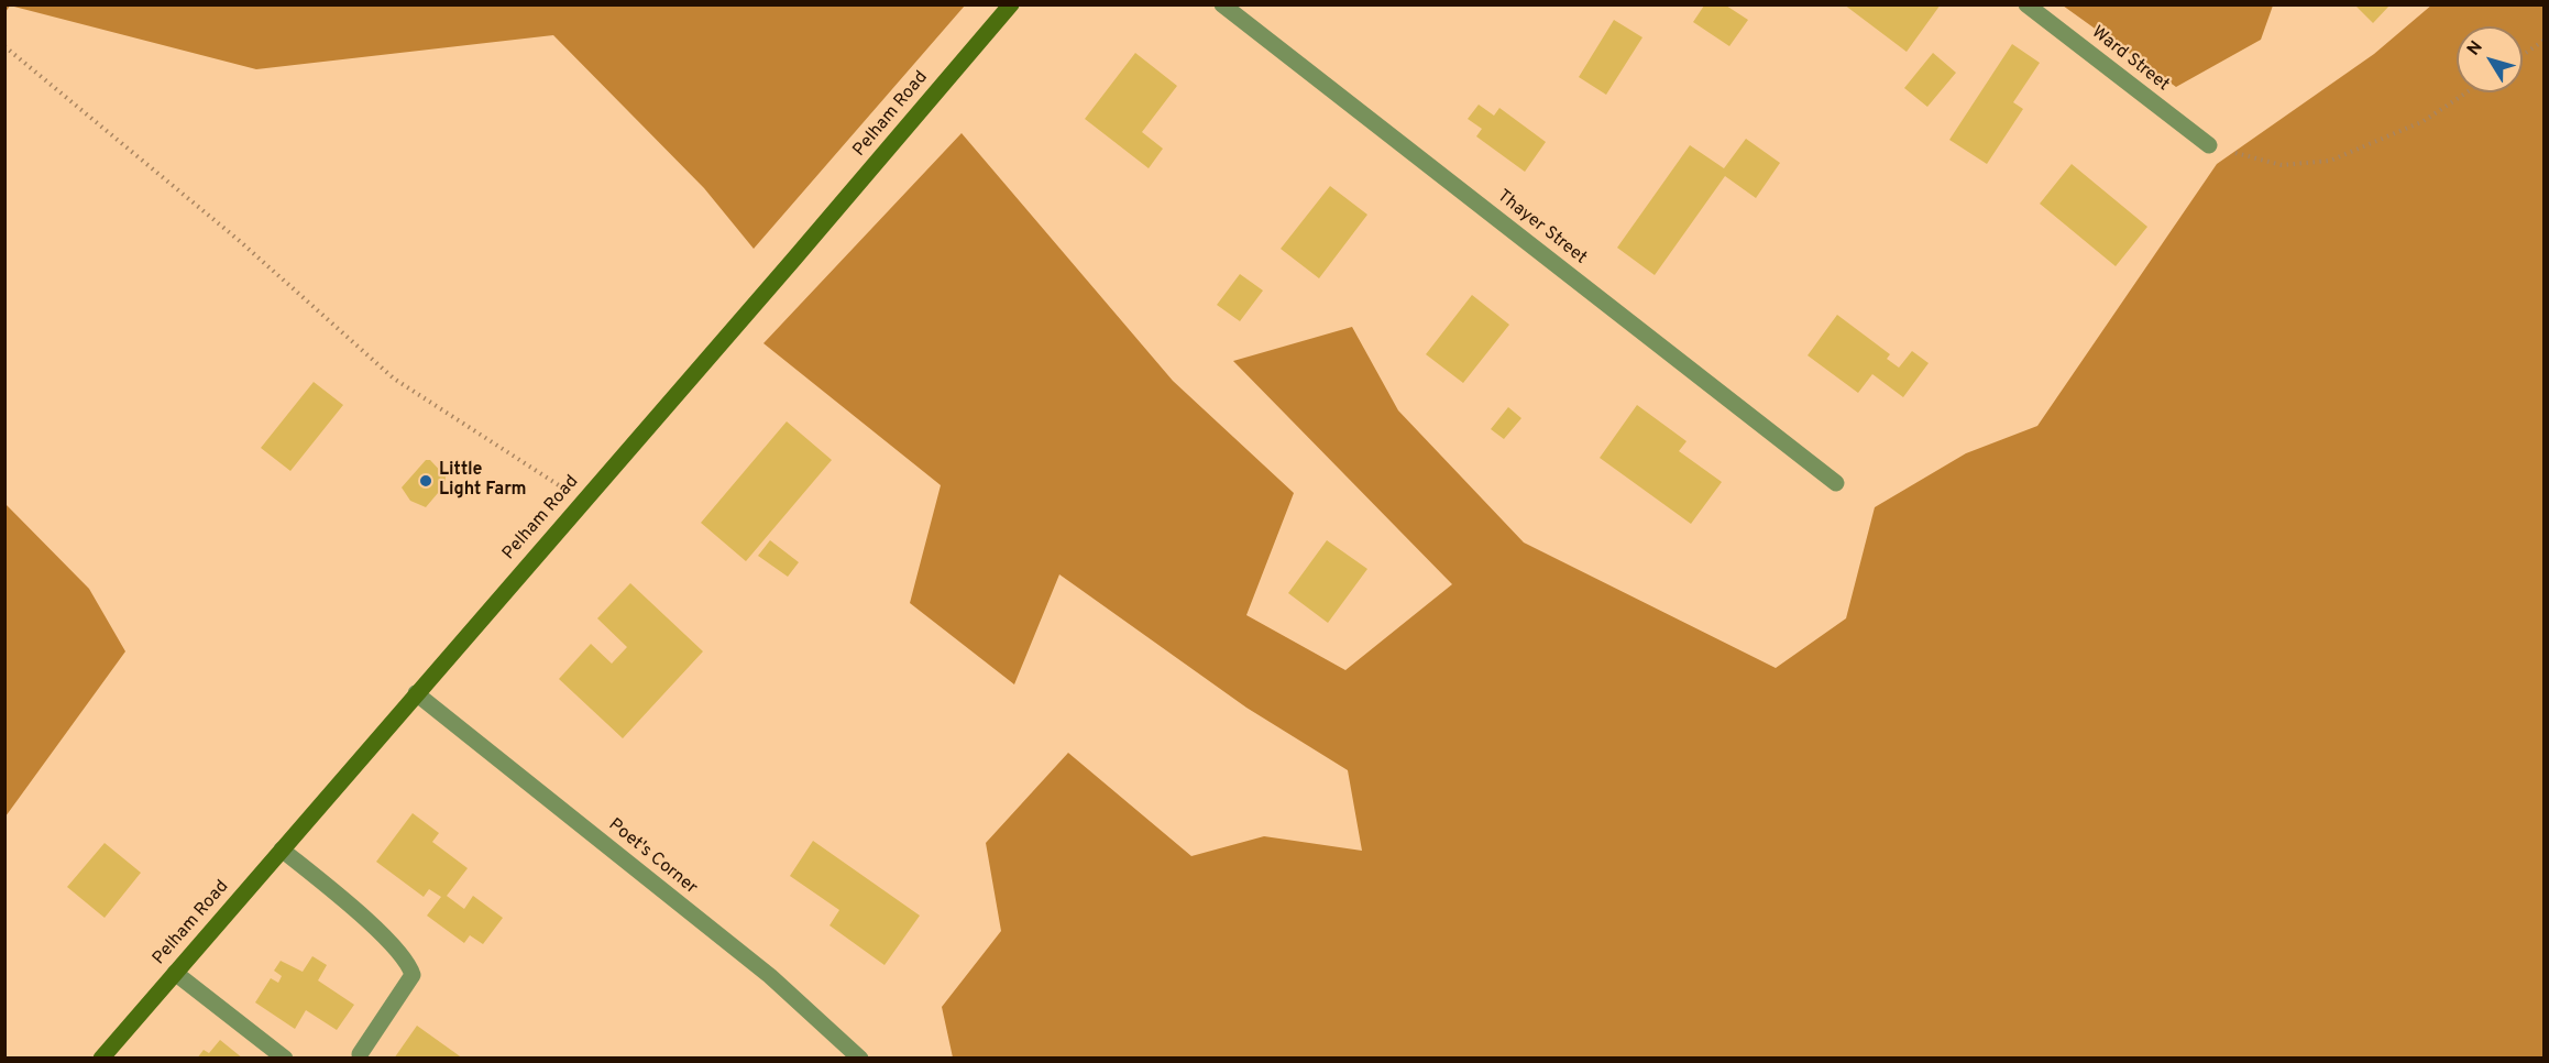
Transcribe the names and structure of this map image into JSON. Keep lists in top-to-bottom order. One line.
{"streets":{"main road":["Pelham Road"],"street":["Ward Street","Thayer Street","Poet's Corner"]},"crossings":[["Pelham Road","Poet's Corner"]],"places":["Little Light Farm"],"north":"top left"}
